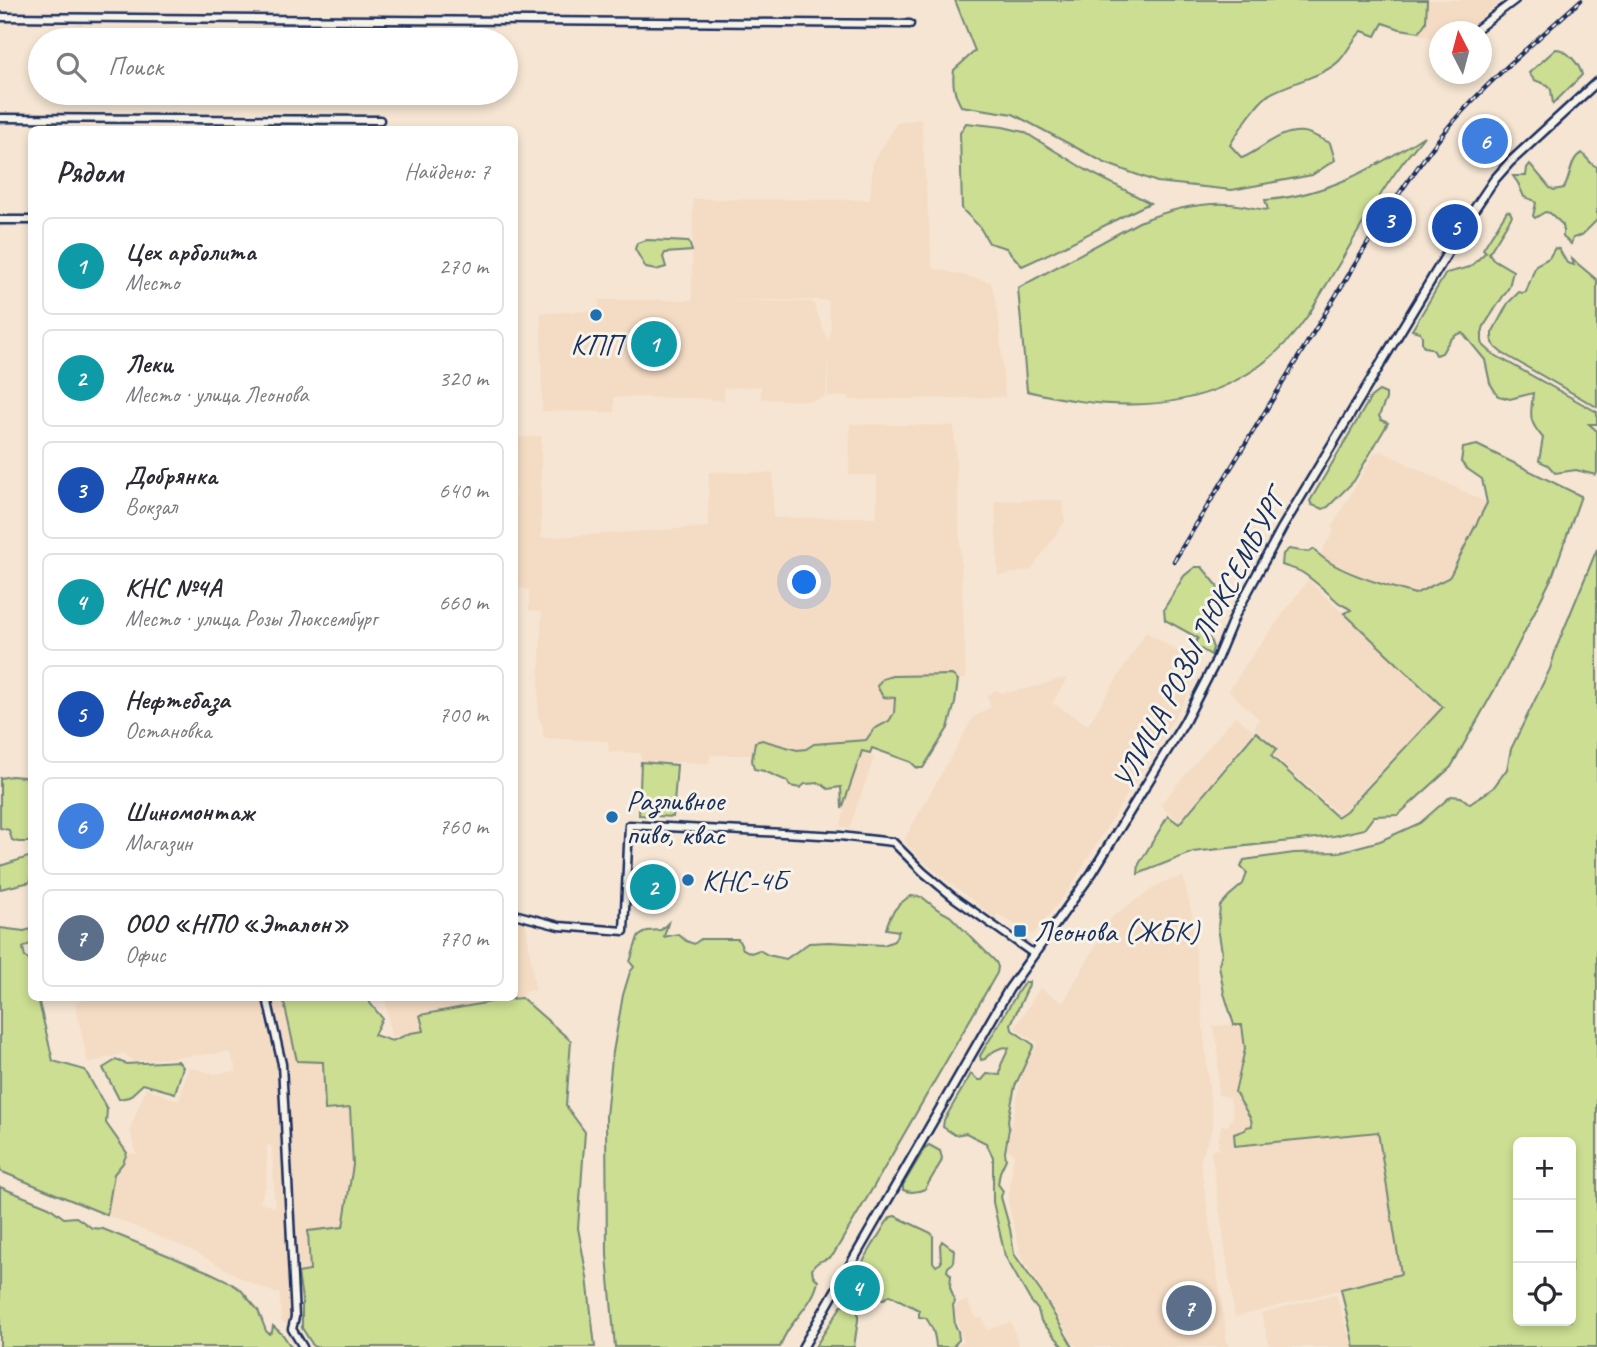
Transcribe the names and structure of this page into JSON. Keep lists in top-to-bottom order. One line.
{"streets":{"street":["УЛИЦА РОЗЫ ЛЮКСЕМБУРГ"]},"places":{"other":["КПП","Разливное пиво, квас","КНС-4Б"],"transit":["Леонова (ЖБК)"]},"north":"top","page":{"search":"Поиск","pins":["6","3","5","1","2","4","7"],"heading":["Рядом","Найдено: 7"],"list":[{"mark":"1","name":"Цех арболита","note":"Место","value":"270 m"},{"mark":"2","name":"Леки","note":"Место · улица Леонова","value":"320 m"},{"mark":"3","name":"Добрянка","note":"Вокзал","value":"640 m"},{"mark":"4","name":"КНС №4А","note":"Место · улица Розы Люксембург","value":"660 m"},{"mark":"5","name":"Нефтебаза","note":"Остановка","value":"700 m"},{"mark":"6","name":"Шинoмонтаж","note":"Магазин","value":"760 m"},{"mark":"7","name":"ООО «НПО «Эталон»","note":"Офис","value":"770 m"}],"map_buttons":["+","−"]}}
